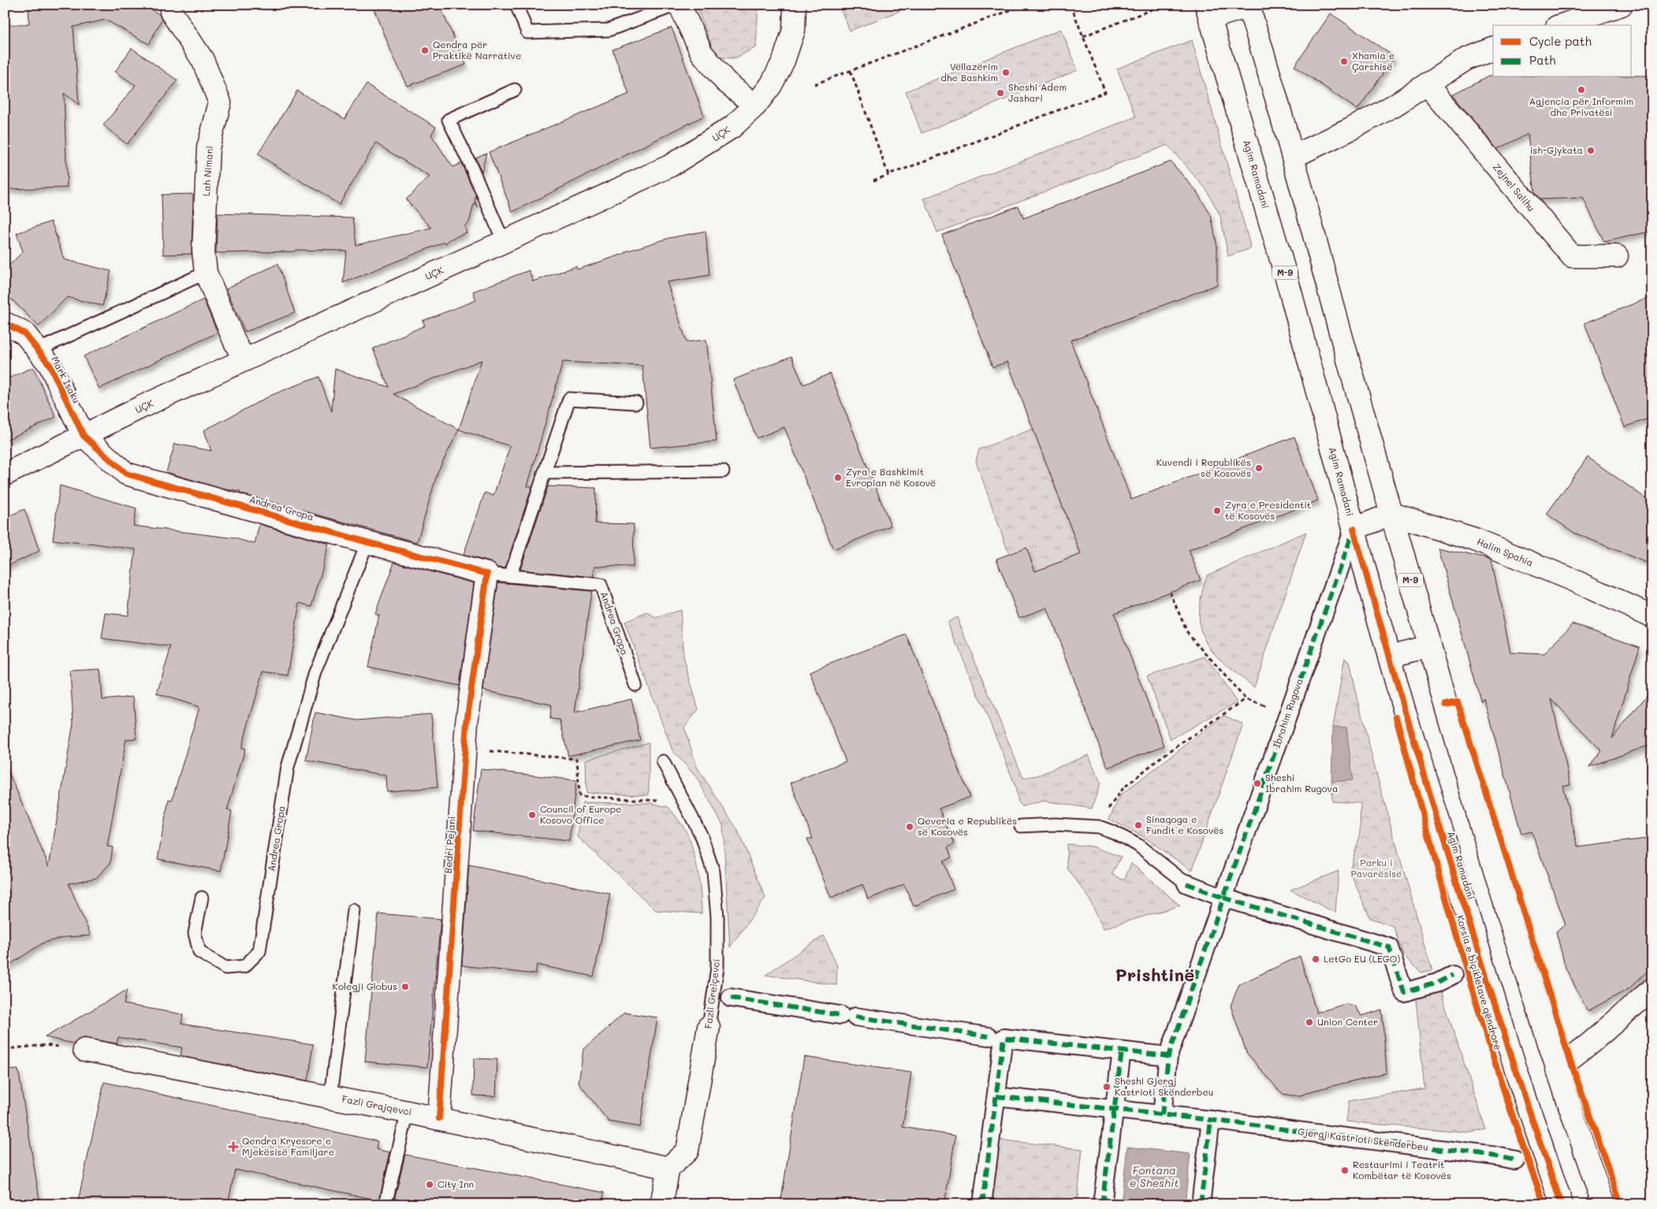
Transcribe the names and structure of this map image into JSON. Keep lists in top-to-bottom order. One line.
{"streets":{"street":["UÇK","Lah Nimani","Agim Ramadani","Zejnel Salihu","M-9","Mark Isaku","Andrea Gropa","Halim Spahia","Ibrahim Rugova","Bedri Pejani","Fazli Greiçevci","Fazli Grajqevci","Gjergj Kastrioti Skënderbeu"],"cycle path":["Korsia e biçikletave qëndrore"]},"crossings":[["UÇK","Lah Nimani"],["UÇK","Mark Isaku"],["UÇK","Andrea Gropa"],["Agim Ramadani","Ibrahim Rugova"],["M-9","Halim Spahia"],["Mark Isaku","Andrea Gropa"],["Andrea Gropa","Bedri Pejani"],["Bedri Pejani","Fazli Grajqevci"],["Fazli Greiçevci","Fazli Grajqevci"]],"districts":["Prishtinë"],"water":["Fontana e Sheshit"],"parks":["Parku i Pavarësisë"],"places":{"other":["Qendra për Praktikë Narrative","Xhamia e Çarshisë","Vëllazërim dhe Bashkim","Agjencia për Informim dhe Privatësi","Sheshi Adem Jashari","ish-Gjykata","Kuvendi i Republikës së Kosovës","Zyra e Bashkimit Evropian në Kosovë","Zyra e Presidentit të Kosovës","Sheshi Ibrahim Rugova","Council of Europe Kosovo Office","Sinagoga e Fundit e Kosovës","Qeveria e Republikës së Kosovës","LetGo EU (LEGO)","Kolegji Globus","Union Center","Sheshi Gjergj Kastrioti Skënderbeu","Restaurimi i Teatrit Kombëtar të Kosovës","City Inn"],"health":["Qendra Kryesore e Mjekësisë Familjare"]},"legend":["Cycle path","Path"]}
